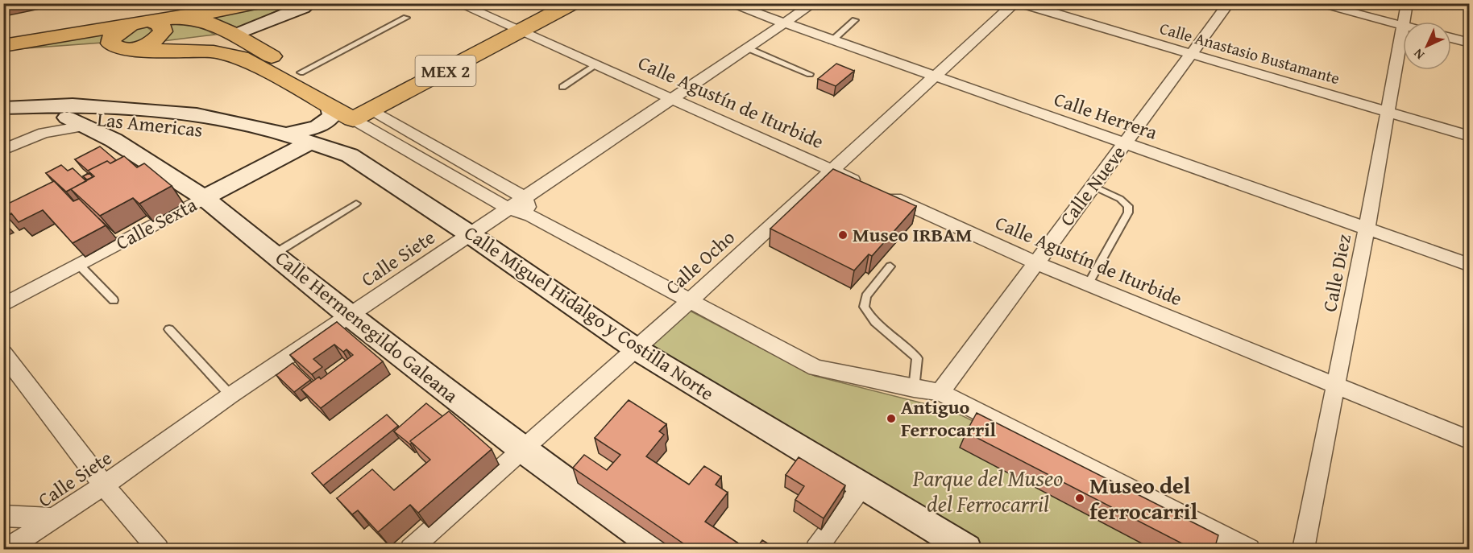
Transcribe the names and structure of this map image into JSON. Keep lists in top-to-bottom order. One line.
{"streets":{"main road":["MEX 2","Las Americas","Calle Sexta","Calle Miguel Hidalgo y Costilla Norte","Calle Hermenegildo Galeana"],"street":["Calle Anastasio Bustamante","Calle Agustín de Iturbide","Calle Herrera","Calle Nueve","Calle Siete","Calle Ocho","Calle Diez"]},"crossings":[["Calle Anastasio Bustamante","Calle Nueve"],["Calle Anastasio Bustamante","Calle Diez"],["MEX 2","Calle Agustín de Iturbide"],["Calle Agustín de Iturbide","Calle Nueve"],["Calle Agustín de Iturbide","Calle Siete"],["Calle Agustín de Iturbide","Calle Ocho"],["Calle Agustín de Iturbide","Calle Diez"],["Calle Herrera","Calle Nueve"],["Calle Herrera","Calle Siete"],["Calle Herrera","Calle Ocho"],["Calle Herrera","Calle Diez"],["Las Americas","Calle Sexta"],["Las Americas","Calle Miguel Hidalgo y Costilla Norte"],["Las Americas","Calle Hermenegildo Galeana"],["Calle Sexta","Calle Miguel Hidalgo y Costilla Norte"],["Calle Sexta","Calle Hermenegildo Galeana"],["Calle Siete","Calle Miguel Hidalgo y Costilla Norte"],["Calle Siete","Calle Hermenegildo Galeana"],["Calle Ocho","Calle Miguel Hidalgo y Costilla Norte"],["Calle Ocho","Calle Hermenegildo Galeana"]],"parks":["Parque del Museo del Ferrocarril"],"places":["Museo IRBAM","Antiguo Ferrocarril","Museo del ferrocarril"],"north":"bottom left"}
